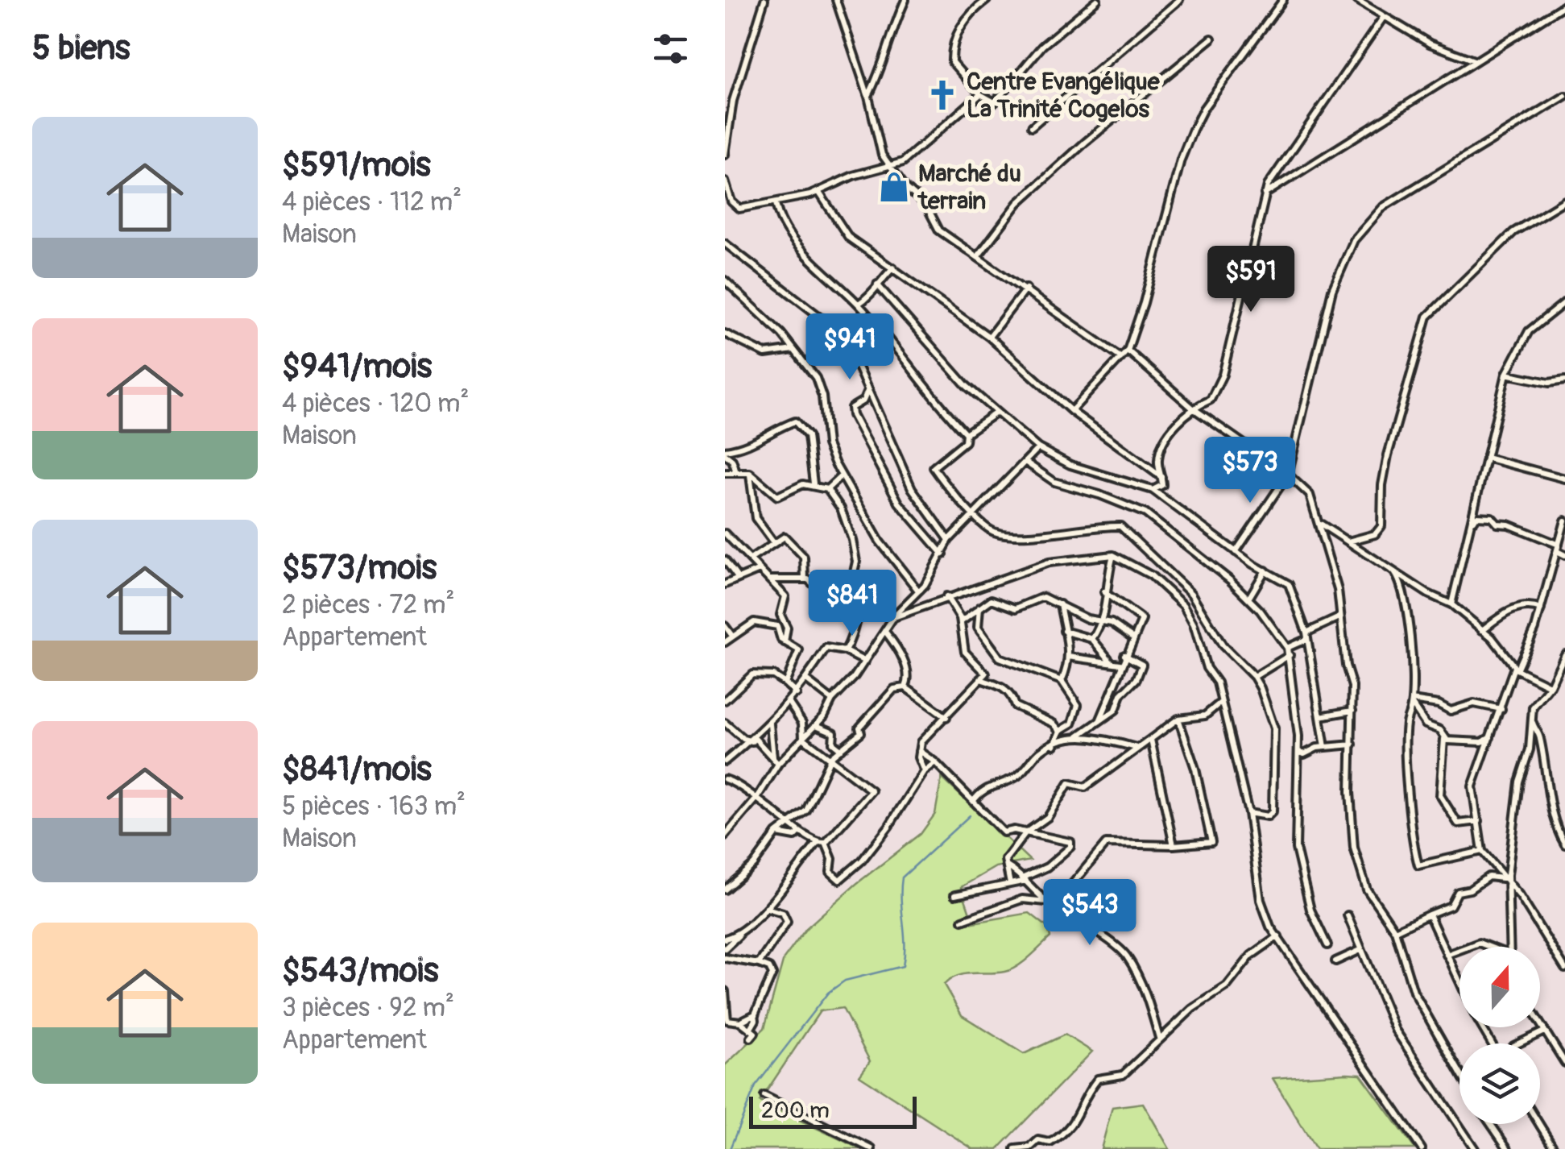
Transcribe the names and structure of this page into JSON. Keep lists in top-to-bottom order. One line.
{"places":{"church":["Centre Evangélique La Trinité Cogelos"],"shop":["Marché du terrain"]},"scale_bar":"200 m","north":"top","page":{"heading":"5 biens","list":[{"name":"$591/mois","note":"4 pièces · 112 m² · Maison"},{"name":"$941/mois","note":"4 pièces · 120 m² · Maison"},{"name":"$573/mois","note":"2 pièces · 72 m² · Appartement"},{"name":"$841/mois","note":"5 pièces · 163 m² · Maison"},{"name":"$543/mois","note":"3 pièces · 92 m² · Appartement"}],"price":["$591","$941","$573","$841","$543"],"scale":"200 m"}}
